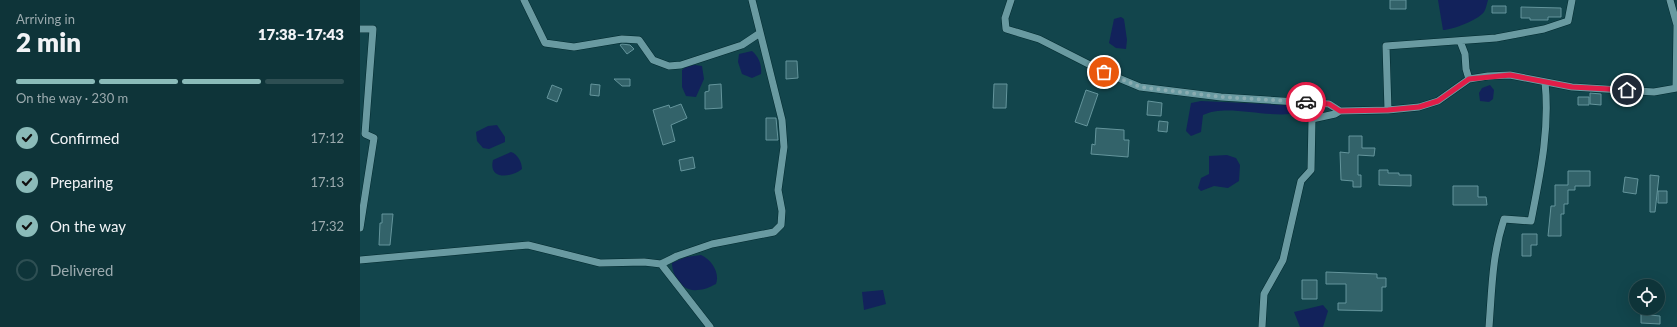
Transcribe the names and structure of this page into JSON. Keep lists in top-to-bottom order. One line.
{"page":{"heading":["2 min","Arriving in","17:38–17:43"],"bar":"On the way · 230 m","list":[["Confirmed","17:12"],["Preparing","17:13"],["On the way","17:32"],"Delivered"]}}
